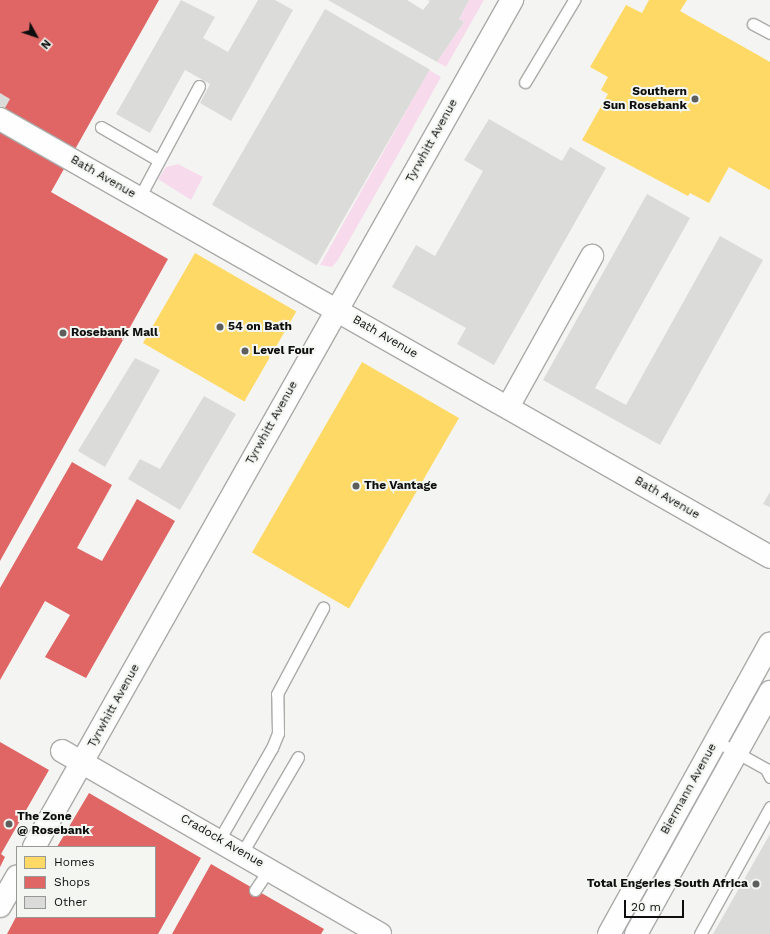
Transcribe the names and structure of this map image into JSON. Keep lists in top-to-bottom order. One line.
{"streets":{"street":["Tyrwhitt Avenue","Bath Avenue","Biermann Avenue","Cradock Avenue"]},"crossings":[["Tyrwhitt Avenue","Bath Avenue"],["Tyrwhitt Avenue","Cradock Avenue"]],"places":["Southern Sun Rosebank","54 on Bath","Rosebank Mall","Level Four","The Vantage","The Zone @ Rosebank","Total Engeries South Africa"],"legend":["Homes","Shops","Other"],"scale_bar":"20 m","north":"bottom right"}
